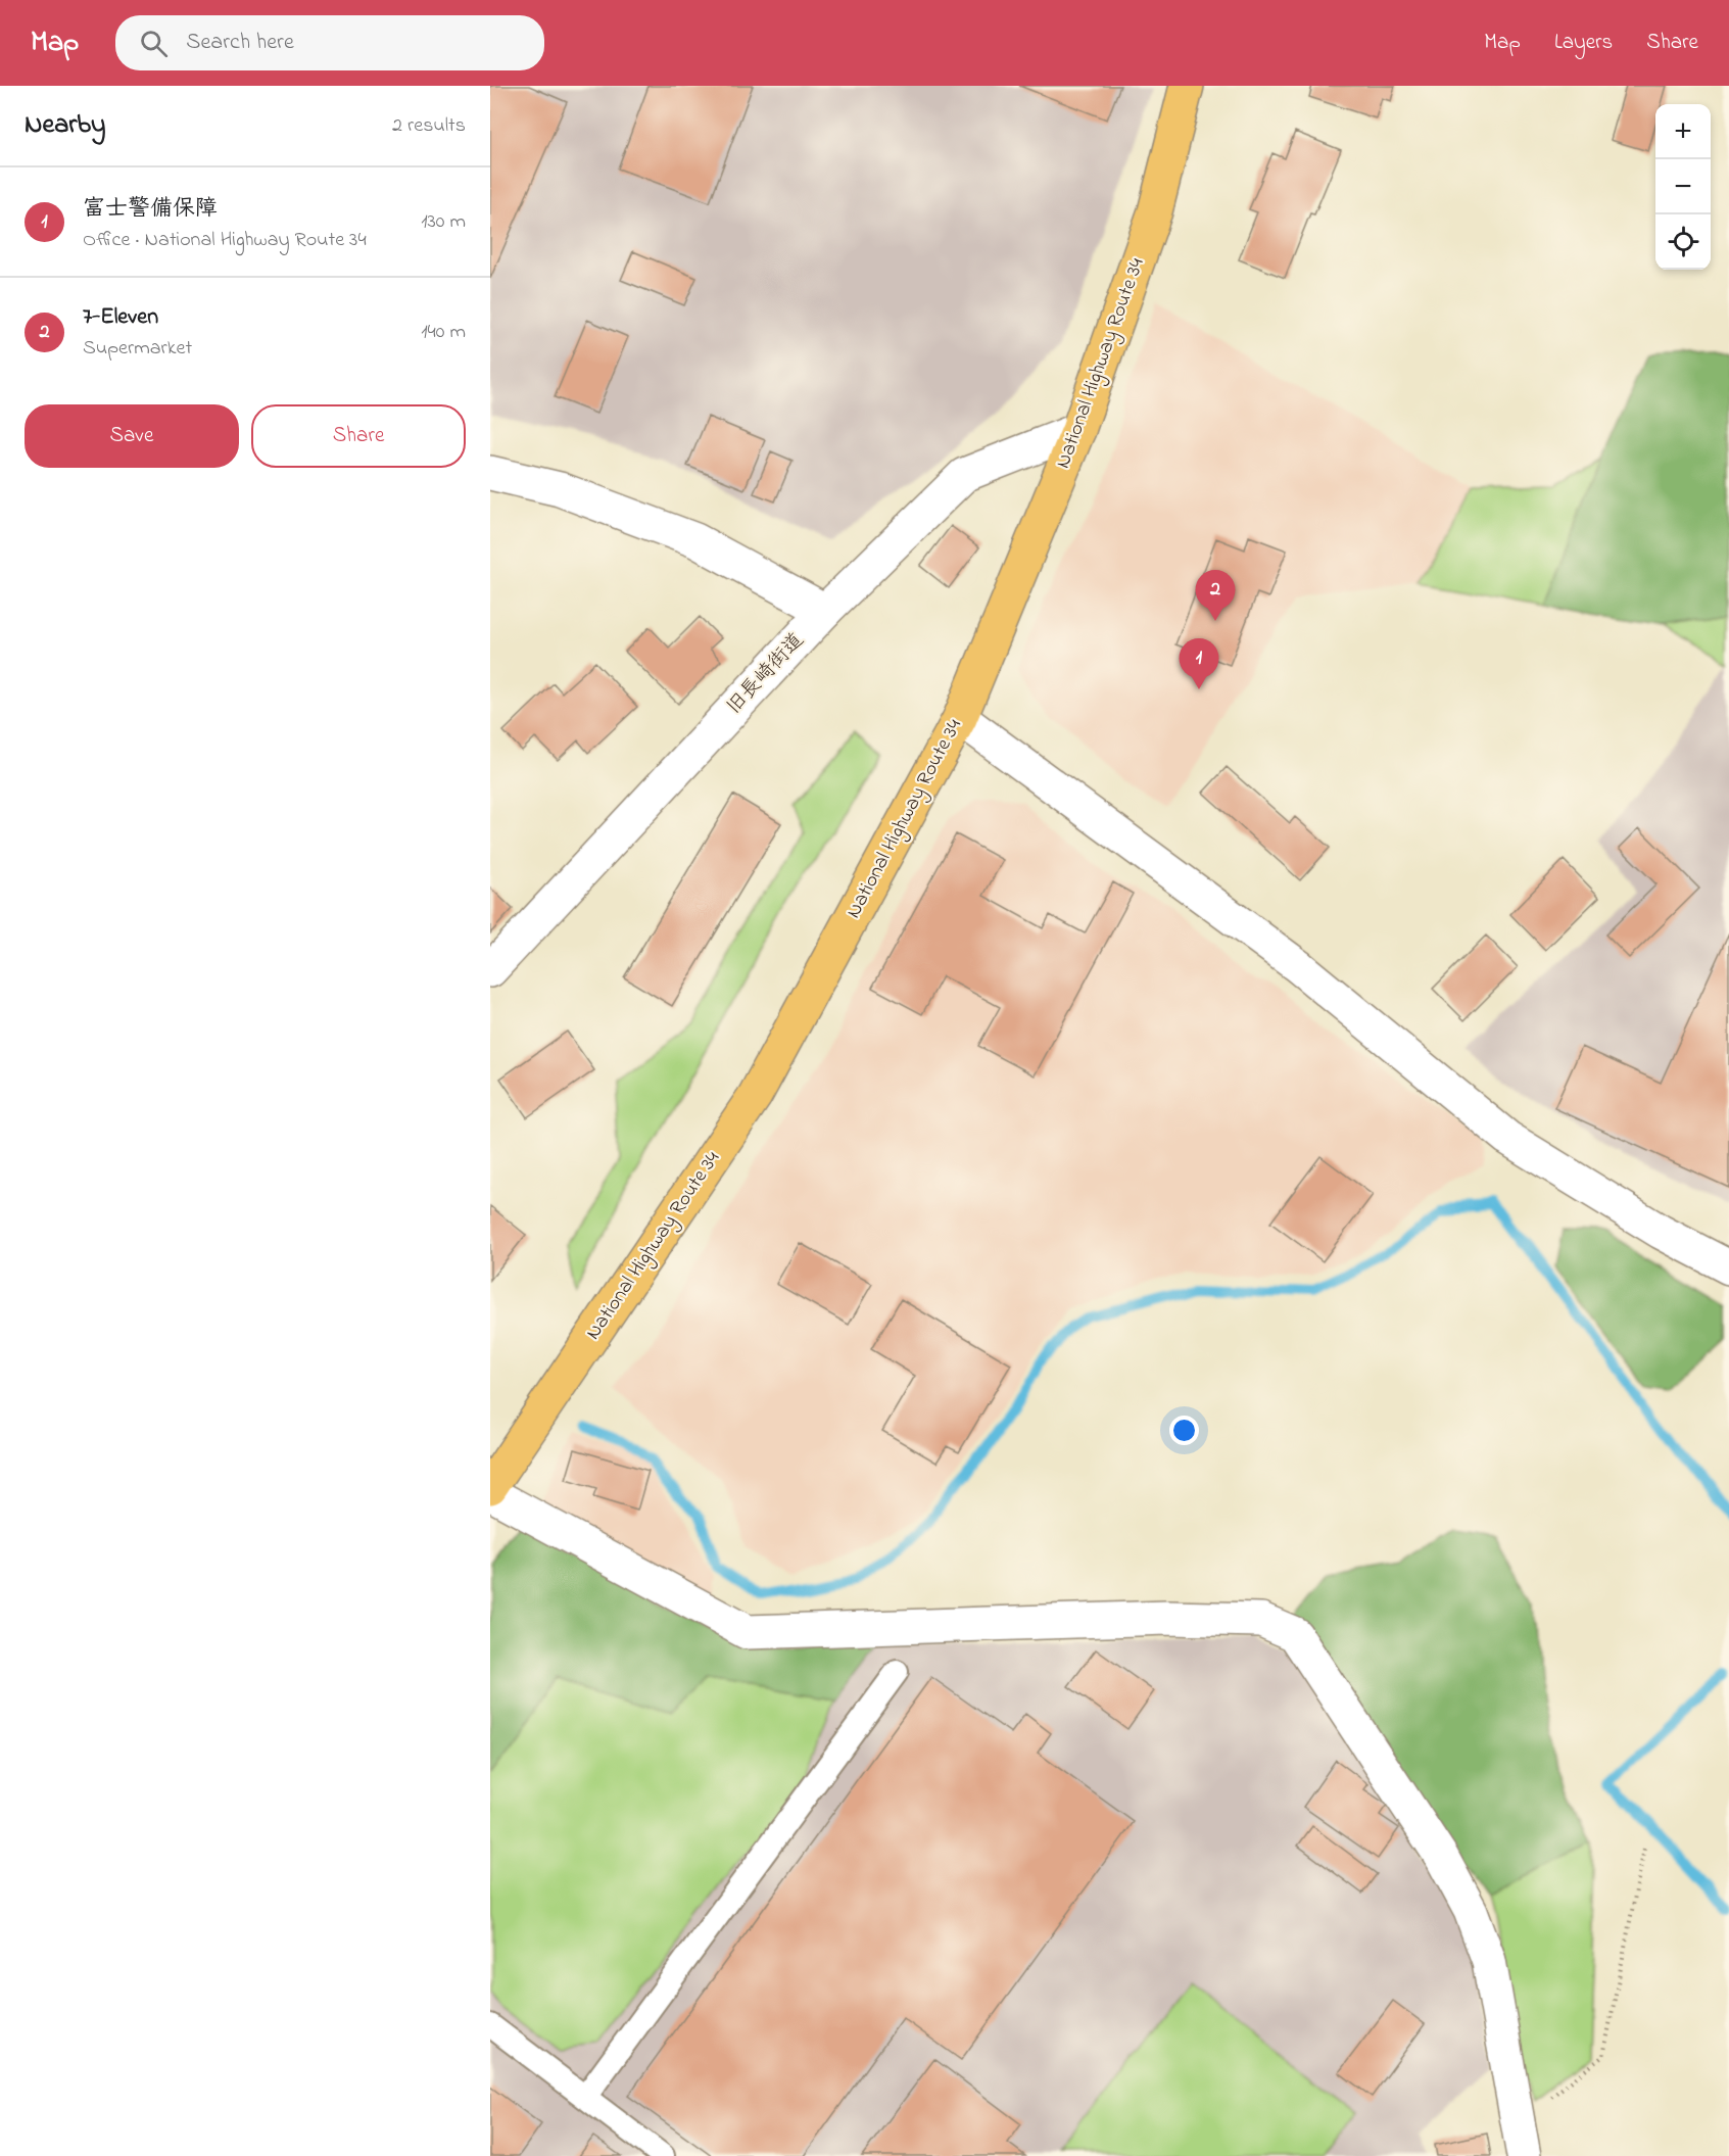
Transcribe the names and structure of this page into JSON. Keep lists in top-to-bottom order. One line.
{"streets":{"highway":["National Highway Route 34"],"street":["旧長崎街道"]},"crossings":[["National Highway Route 34","旧長崎街道"]],"page":{"header":"Map","search":"Search here","nav":["Map","Layers","Share"],"heading":["Nearby","2 results"],"map_buttons":["+","−"],"list":[{"mark":"1","name":"富士警備保障","note":"Office · National Highway Route 34","value":"130 m"},{"mark":"2","name":"7-Eleven","note":"Supermarket","value":"140 m"}],"buttons":["Save","Share"],"pins":["2","1"]}}
